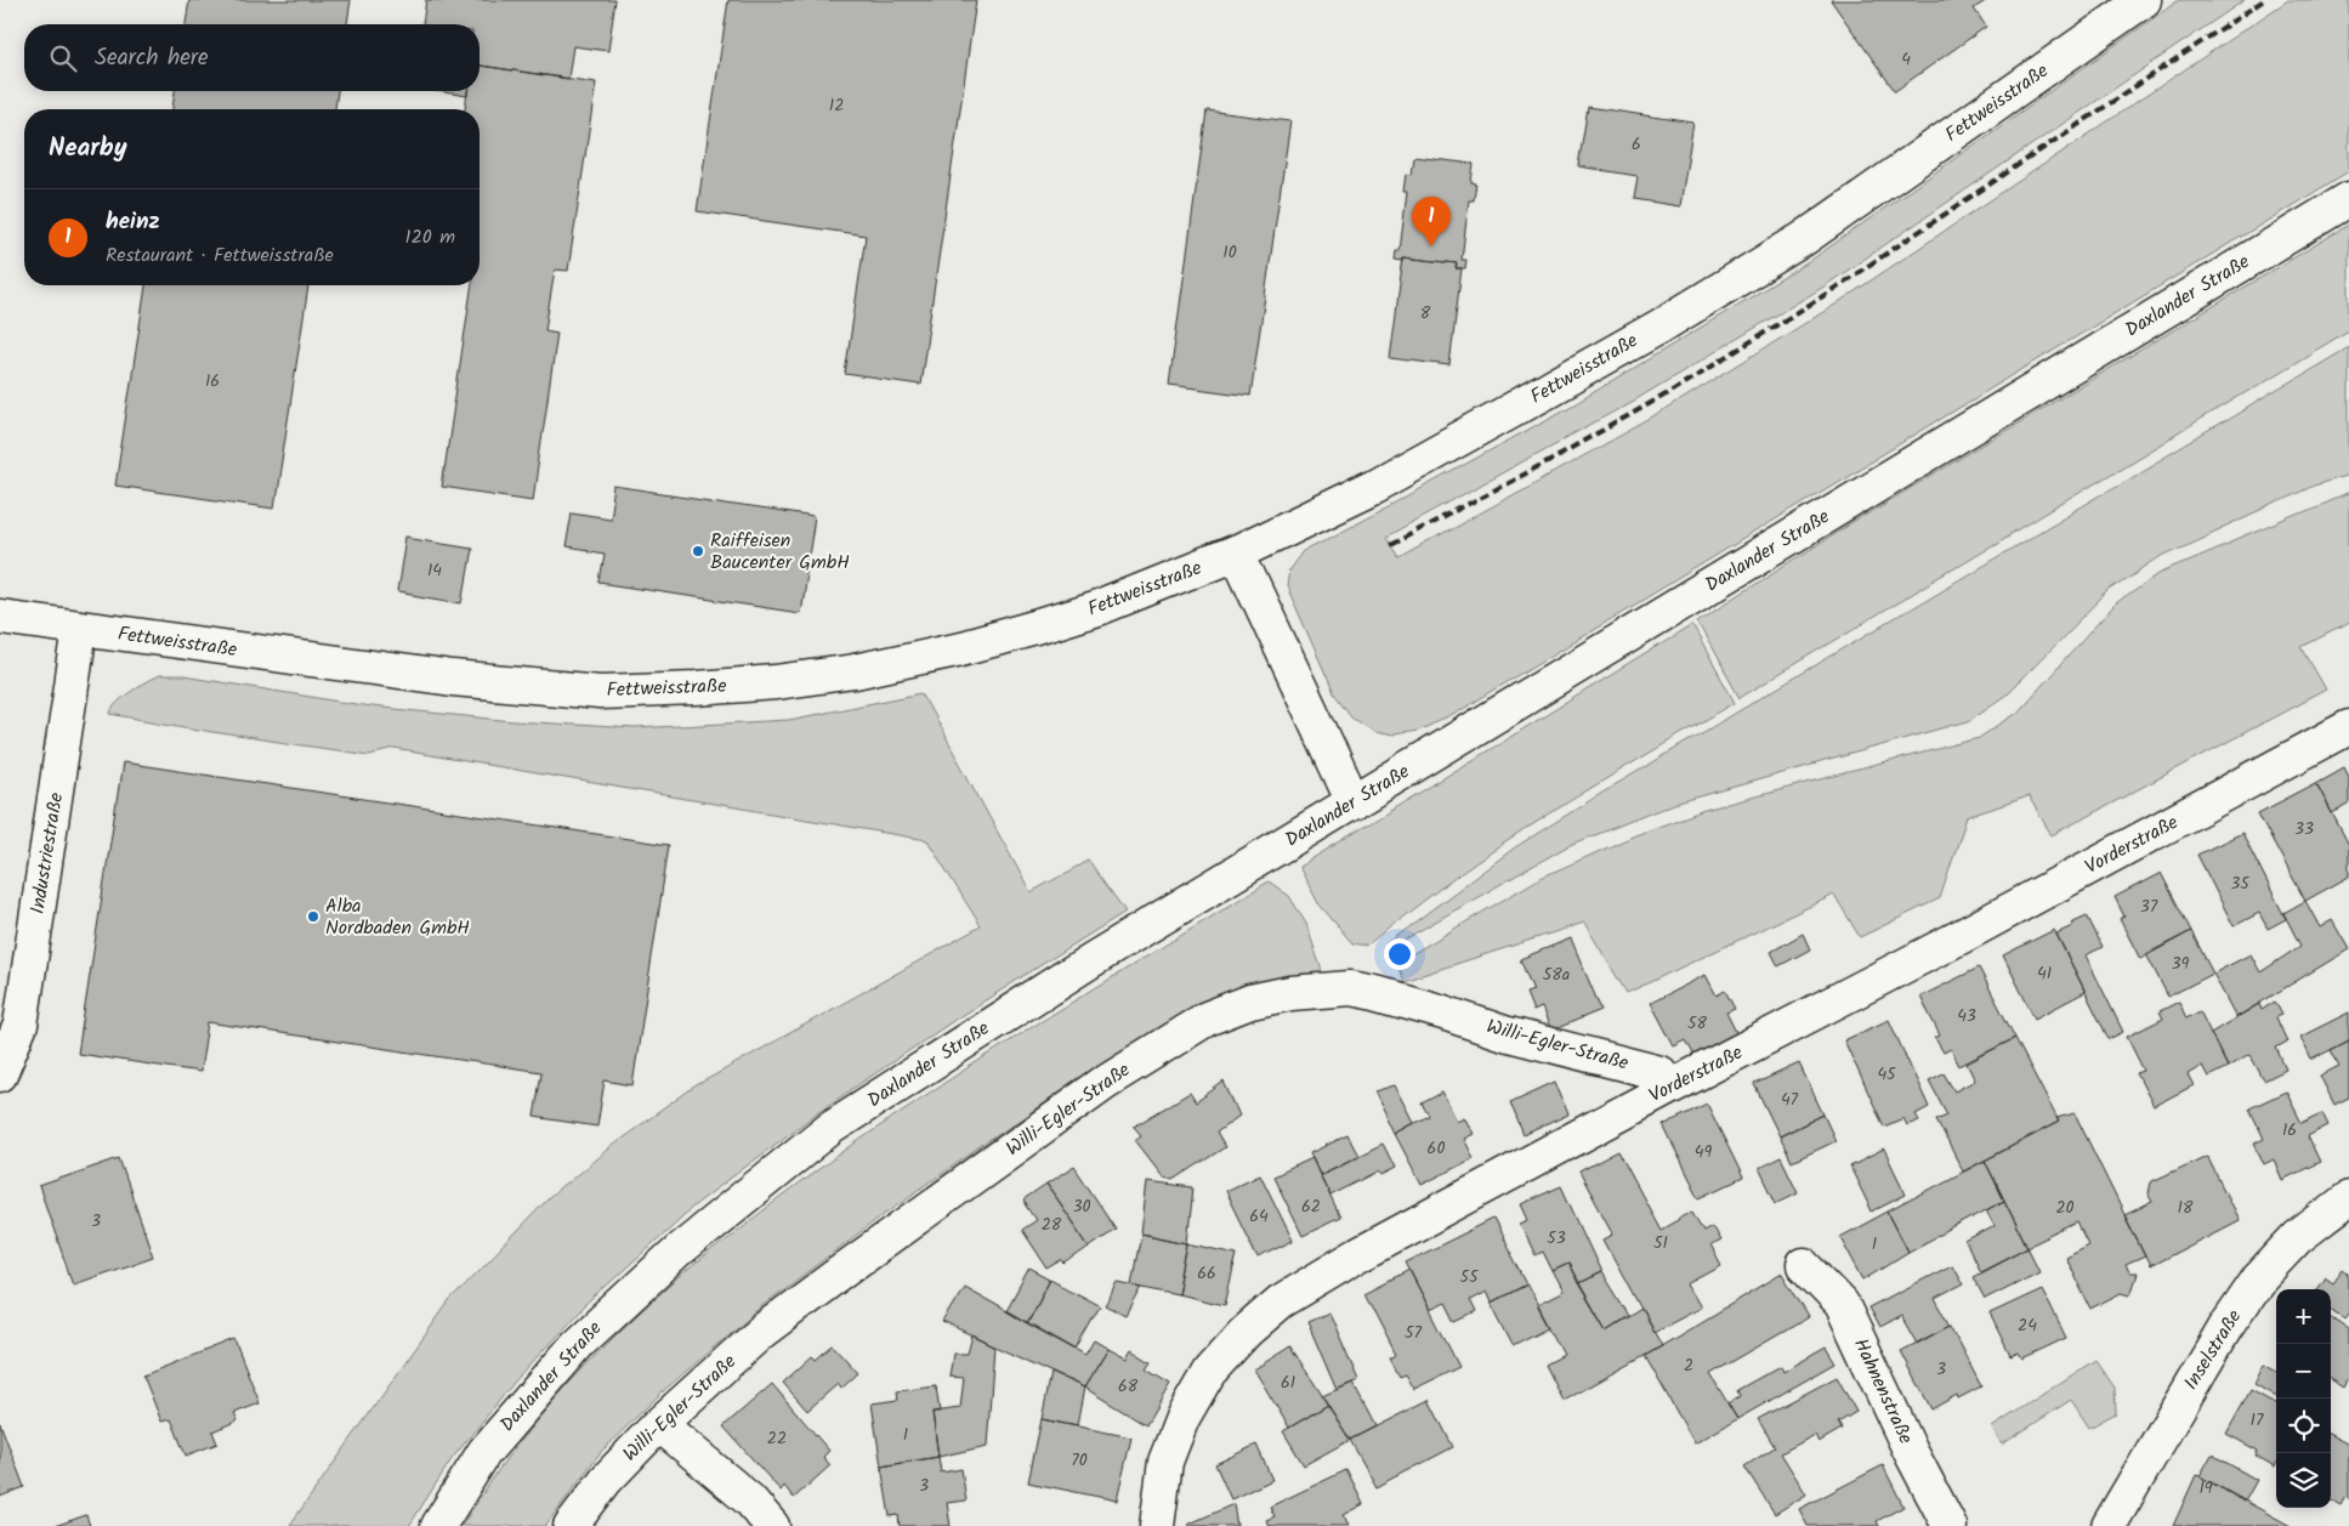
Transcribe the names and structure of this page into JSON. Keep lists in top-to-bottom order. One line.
{"streets":{"street":["Fettweisstraße","Daxlander Straße","Vorderstraße","Industriestraße","Willi-Egler-Straße","Inselstraße","Hahnenstraße"]},"crossings":[["Fettweisstraße","Industriestraße"],["Vorderstraße","Willi-Egler-Straße"]],"places":["Raiffeisen Baucenter GmbH","Alba Nordbaden GmbH"],"house_numbers":["4","12","6","10","8","16","14","33","35","37","39","41","58a","43","58","45","47","16","60","49","30","62","20","18","64","3","28","53","51","1","66","55","24","57","2","3","61","68","17","1","22","70","3","19"],"page":{"search":"Search here","heading":"Nearby","list":[{"mark":"1","name":"heinz","note":"Restaurant · Fettweisstraße","value":"120 m"}],"pins":"1","map_buttons":["+","−"]}}
